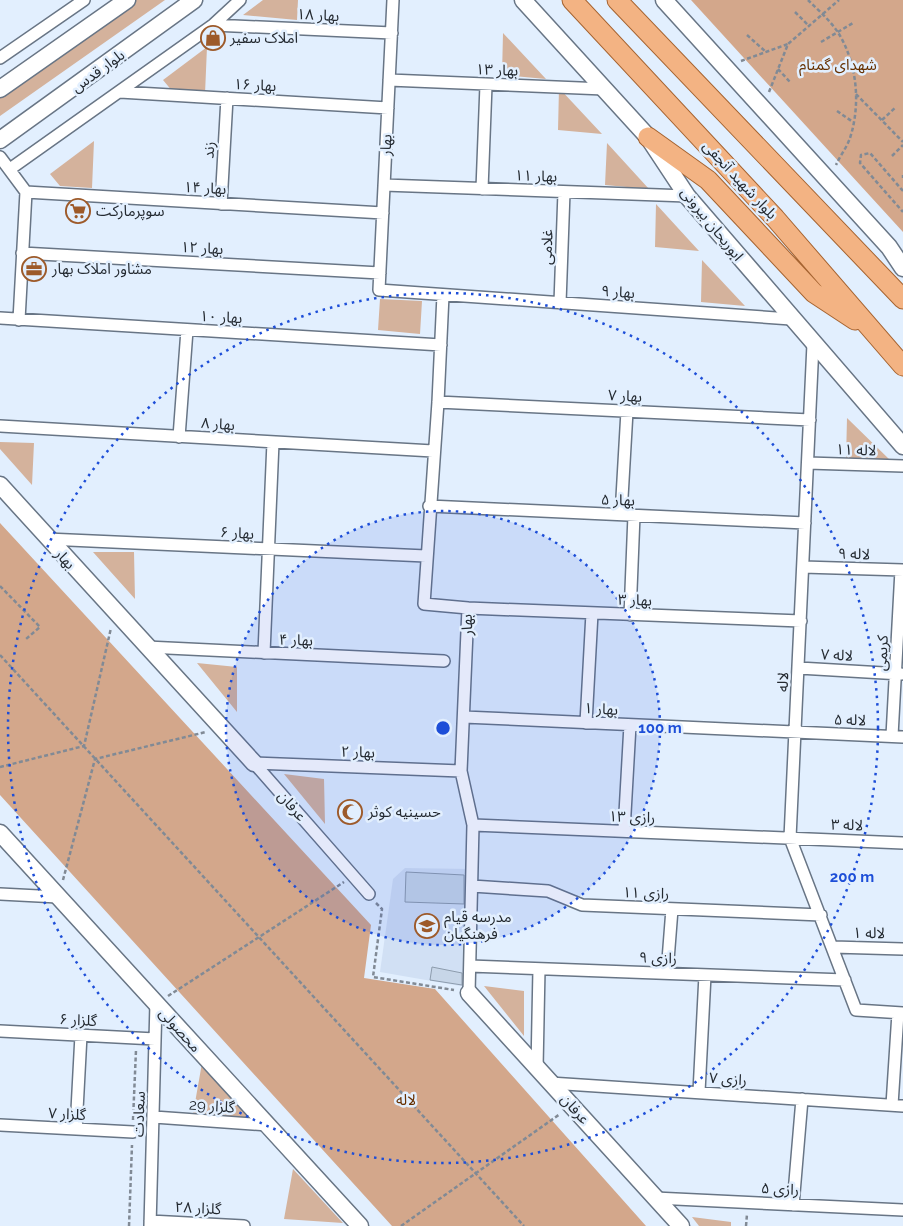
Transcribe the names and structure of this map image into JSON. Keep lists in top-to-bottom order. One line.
{"streets":{"main road":["بلوار شهید آنجفی"],"street":["بهار ۱۸","بهار ۱۳","بلوار قدس","بهار ۱۶","بهار","زند","بهار ۱۱","بهار ۱۴","ابوریحان بیرونی","غلامی","بهار ۱۲","بهار ۹","بهار ۱۰","بهار ۷","بهار ۸","لاله ۱۱","بهار ۵","بهار ۶","لاله ۹","بهار ۳","بهار ۴","کریمی","لاله ۷","لاله","بهار ۱","لاله ۵","بهار ۲","عرفان","رازی ۱۳","لاله ۳","رازی ۱۱","لاله ۱","رازی ۹","گلزار ۶","محصولی","رازی ۷","گلزار 29","گلزار ۷","سعادت","رازی ۵","گلزار ۲۸"]},"crossings":[["بهار ۱۸","بهار"],["بهار ۱۳","بهار"],["بهار ۱۳","ابوریحان بیرونی"],["بهار ۱۶","بهار"],["بهار ۱۶","زند"],["بهار","بهار ۱۱"],["بهار","بهار ۱۴"],["بهار","بهار ۱۲"],["بهار","بهار ۹"],["بهار","بهار ۱۰"],["بهار","بهار ۷"],["بهار","بهار ۸"],["بهار","بهار ۵"],["بهار","بهار ۶"],["بهار","بهار ۳"],["بهار","بهار ۴"],["بهار","بهار ۱"],["بهار","بهار ۲"],["بهار","عرفان"],["بهار","رازی ۱۳"],["بهار","رازی ۱۱"],["بهار","رازی ۹"],["زند","بهار ۱۴"],["بهار ۱۱","ابوریحان بیرونی"],["بهار ۱۱","غلامی"],["ابوریحان بیرونی","بهار ۹"],["ابوریحان بیرونی","لاله"],["غلامی","بهار ۹"],["بهار ۷","لاله"],["لاله ۱۱","لاله"],["بهار ۵","لاله"],["لاله ۹","کریمی"],["لاله ۹","لاله"],["بهار ۳","لاله"],["کریمی","لاله ۷"],["کریمی","لاله ۵"],["لاله ۷","لاله"],["لاله","بهار ۱"],["لاله","لاله ۵"],["لاله","رازی ۱۳"],["لاله","لاله ۳"],["لاله","رازی ۱۱"],["لاله","لاله ۱"],["لاله","رازی ۹"],["بهار ۱","لاله ۵"],["بهار ۲","عرفان"],["عرفان","رازی ۷"],["عرفان","رازی ۵"],["رازی ۱۳","لاله ۳"],["گلزار ۶","سعادت"],["محصولی","گلزار 29"],["محصولی","سعادت"],["گلزار 29","سعادت"],["سعادت","گلزار ۲۸"]],"parks":["شهدای گمنام","لاله"],"places":{"shop":["املاک سفیر"],"supermarket":["سوپرمارکت"],"office":["مشاور املاک بهار"],"mosque":["حسینیه کوثر"],"school or university":["مدرسه قیام فرهنگیان"]},"rings":["100 m","200 m"]}
